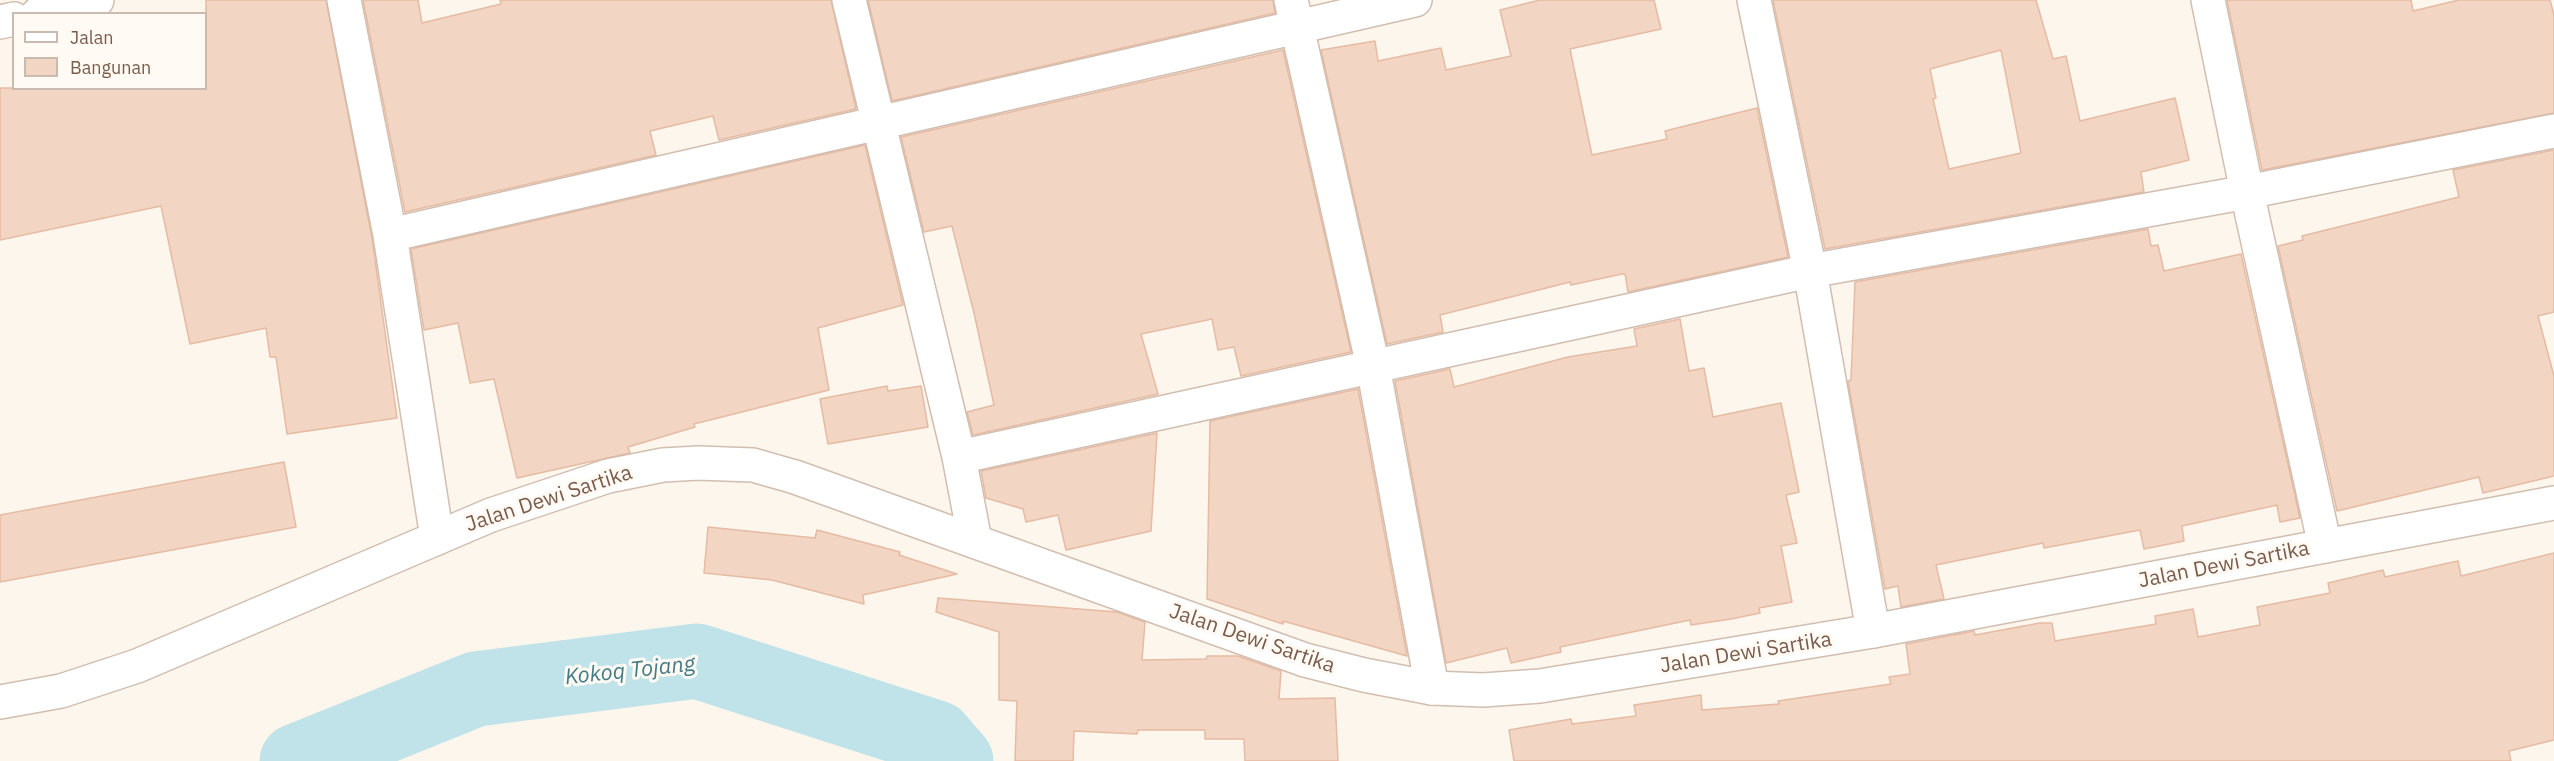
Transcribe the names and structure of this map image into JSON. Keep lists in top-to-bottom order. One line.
{"streets":{"street":["Jalan Dewi Sartika"]},"water":["Kokoq Tojang"],"legend":["Jalan","Bangunan"]}
